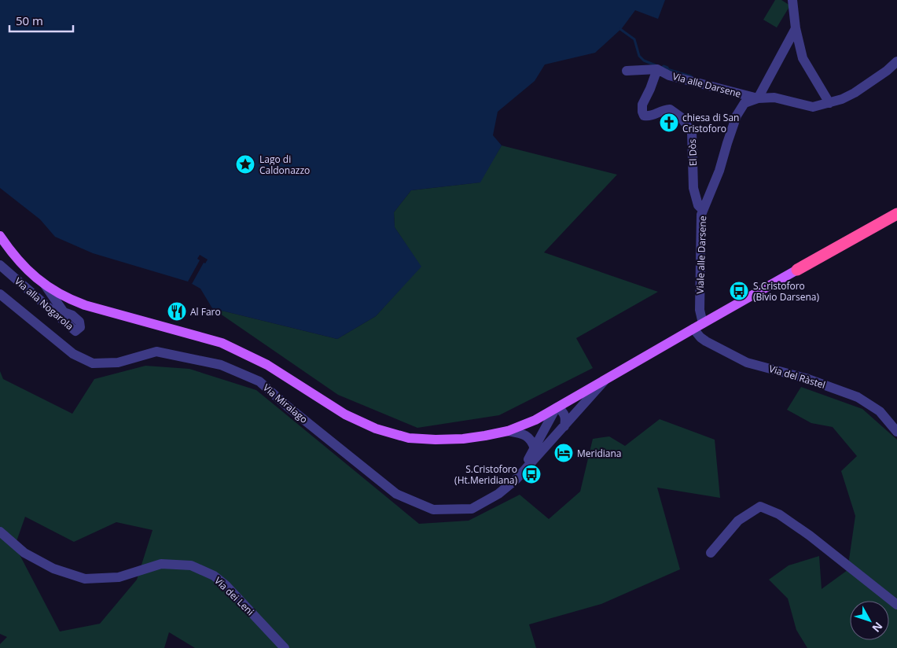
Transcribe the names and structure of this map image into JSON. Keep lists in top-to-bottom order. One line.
{"streets":{"street":["Via alle Darsene","El Dòs","Viale alle Darsene","Via alla Nogarola","Via del Ràstel","Via Miralago","Via dei Leni"]},"crossings":[["Via alle Darsene","El Dòs"],["Via alle Darsene","Viale alle Darsene"],["El Dòs","Viale alle Darsene"]],"places":{"church":["chiesa di San Cristoforo"],"place":["Lago di Caldonazzo"],"bus stop":["S.Cristoforo (Bivio Darsena)","S.Cristoforo (Ht.Meridiana)"],"restaurant":["Al Faro"],"hotel":["Meridiana"]},"scale_bar":"50 m","north":"bottom right"}
